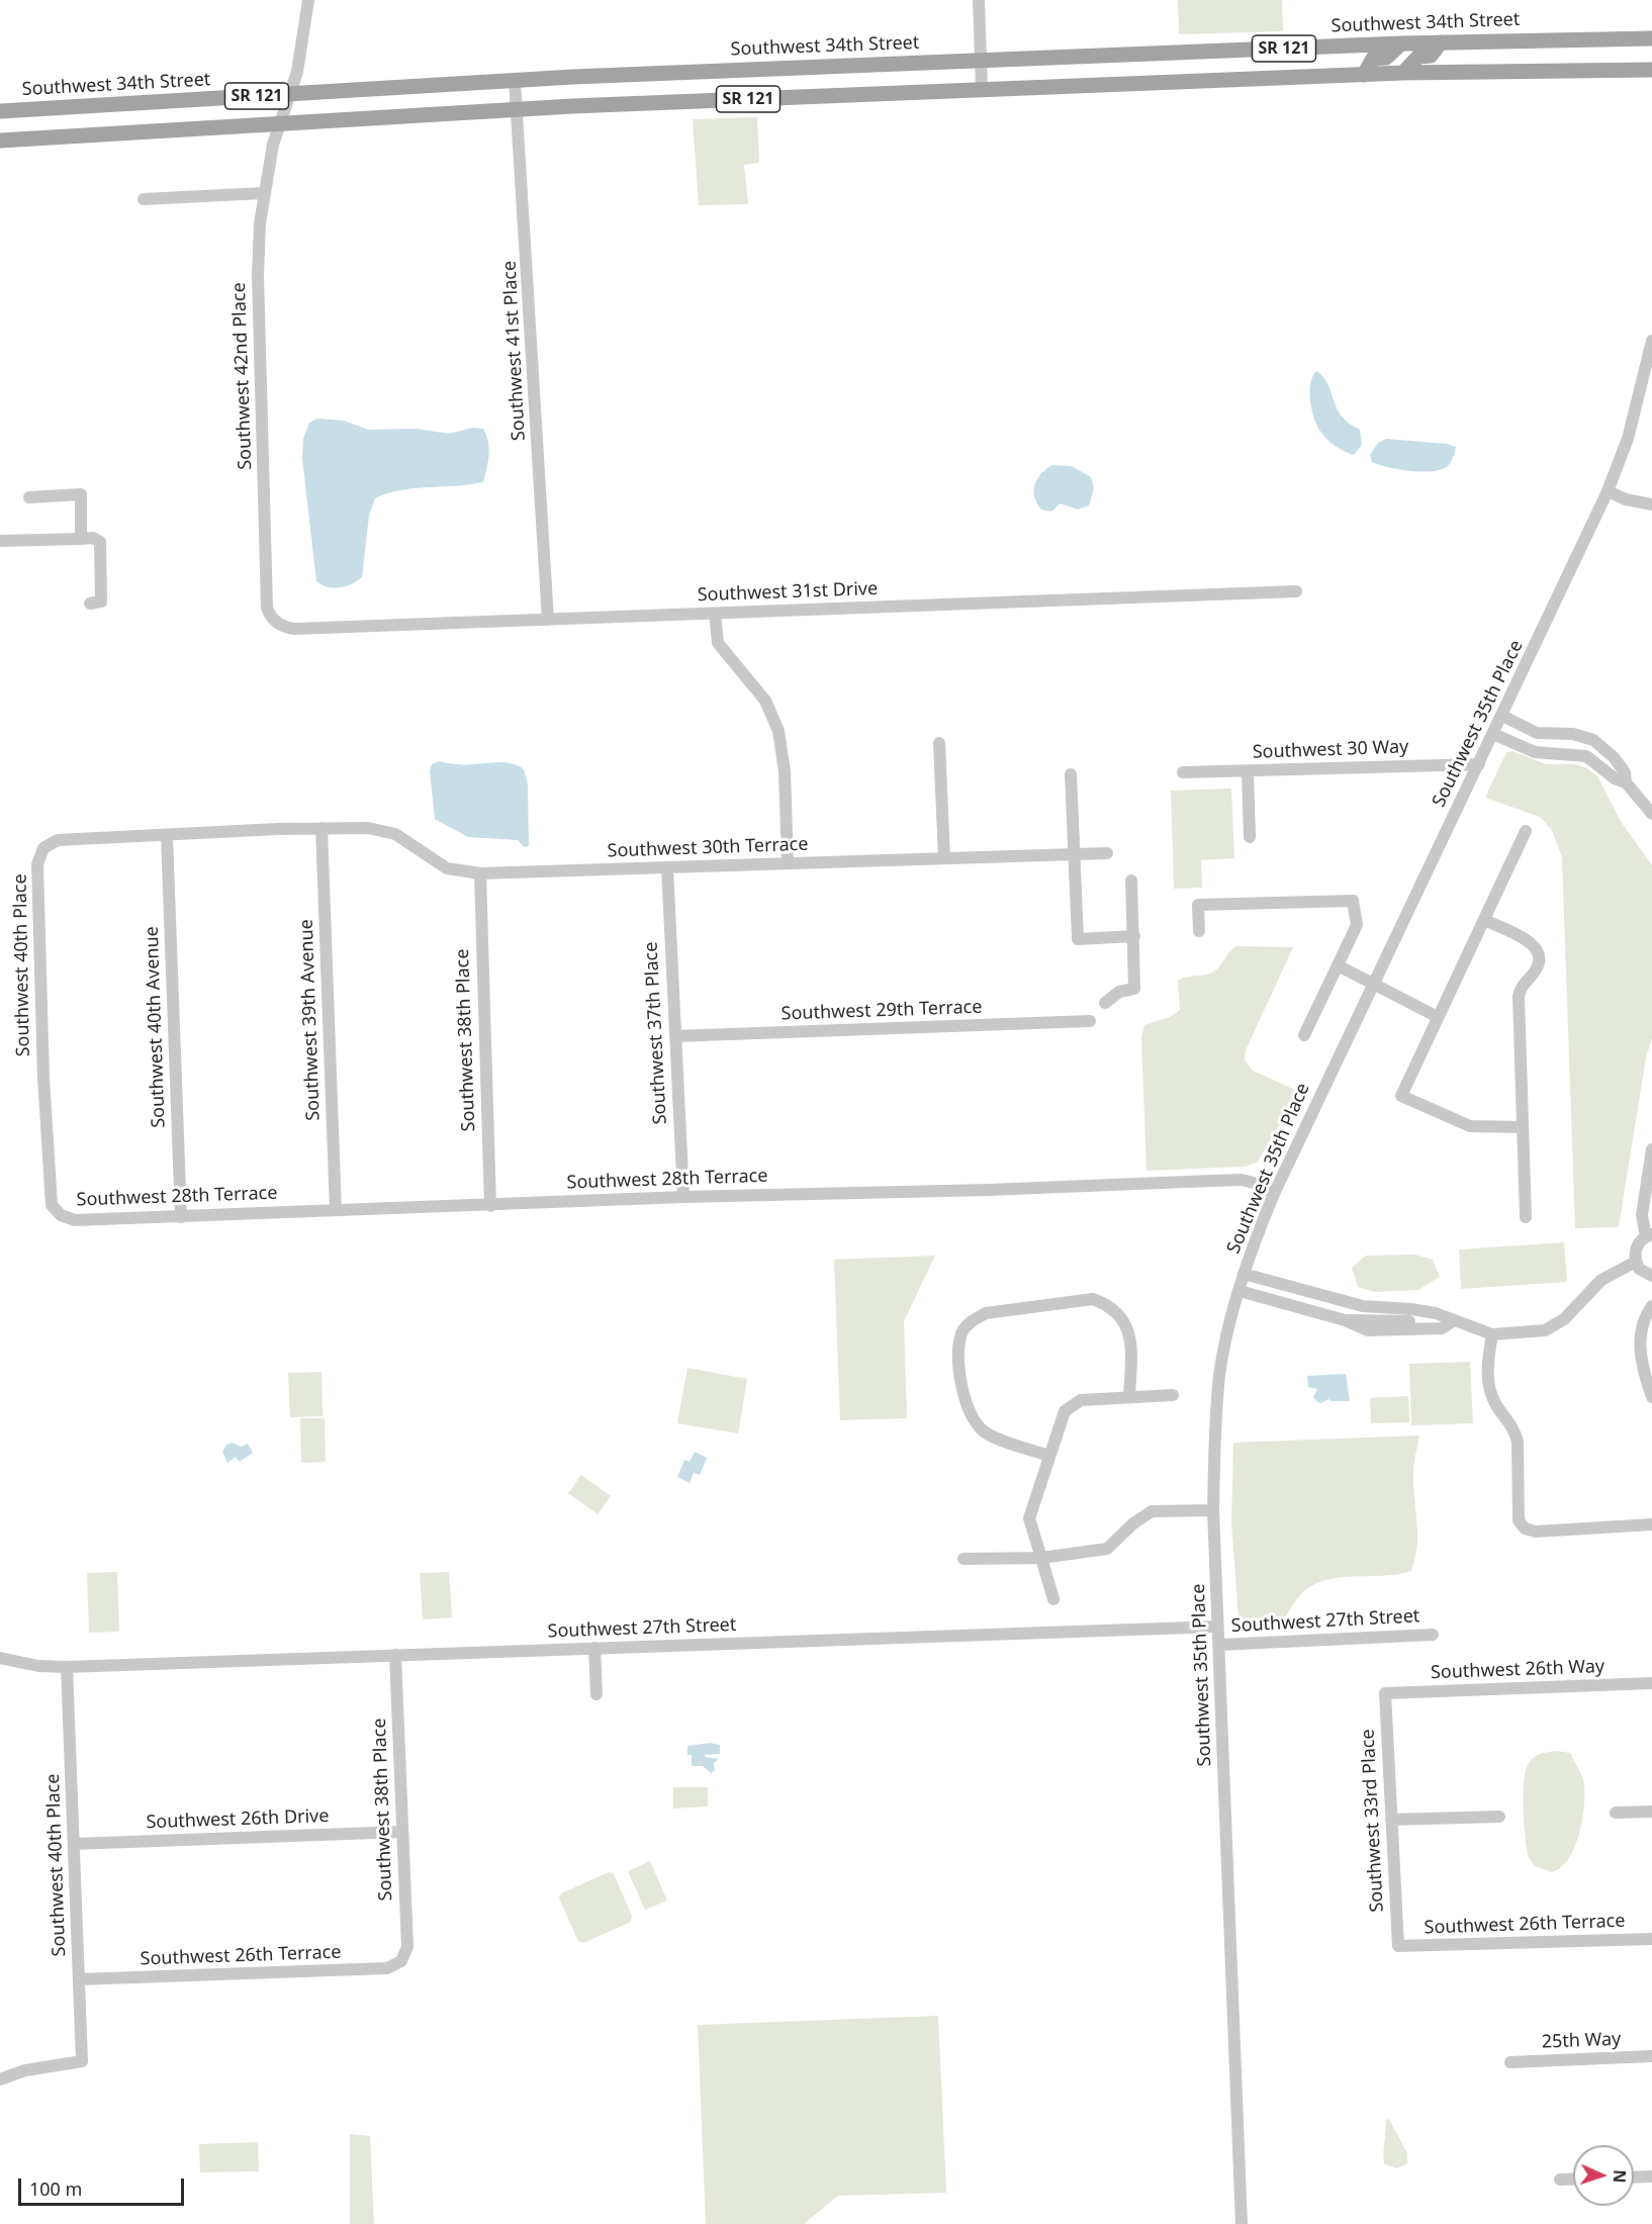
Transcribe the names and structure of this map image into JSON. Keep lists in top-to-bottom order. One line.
{"streets":{"main road":["Southwest 34th Street","SR 121"],"street":["Southwest 41st Place","Southwest 42nd Place","Southwest 31st Drive","Southwest 35th Place","Southwest 30 Way","Southwest 30th Terrace","Southwest 40th Place","Southwest 29th Terrace","Southwest 39th Avenue","Southwest 40th Avenue","Southwest 37th Place","Southwest 38th Place","Southwest 28th Terrace","Southwest 27th Street","Southwest 26th Way","Southwest 26th Drive","Southwest 33rd Place","Southwest 26th Terrace","25th Way"]},"crossings":[["Southwest 34th Street","Southwest 41st Place"],["Southwest 34th Street","Southwest 42nd Place"],["SR 121","Southwest 41st Place"],["SR 121","Southwest 42nd Place"],["Southwest 41st Place","Southwest 31st Drive"],["Southwest 42nd Place","Southwest 31st Drive"],["Southwest 35th Place","Southwest 30 Way"],["Southwest 35th Place","Southwest 28th Terrace"],["Southwest 35th Place","Southwest 27th Street"],["Southwest 30th Terrace","Southwest 40th Place"],["Southwest 30th Terrace","Southwest 39th Avenue"],["Southwest 30th Terrace","Southwest 37th Place"],["Southwest 30th Terrace","Southwest 38th Place"],["Southwest 40th Place","Southwest 39th Avenue"],["Southwest 40th Place","Southwest 40th Avenue"],["Southwest 40th Place","Southwest 28th Terrace"],["Southwest 40th Place","Southwest 27th Street"],["Southwest 40th Place","Southwest 26th Drive"],["Southwest 40th Place","Southwest 26th Terrace"],["Southwest 29th Terrace","Southwest 37th Place"],["Southwest 39th Avenue","Southwest 28th Terrace"],["Southwest 40th Avenue","Southwest 28th Terrace"],["Southwest 37th Place","Southwest 28th Terrace"],["Southwest 38th Place","Southwest 28th Terrace"],["Southwest 38th Place","Southwest 27th Street"],["Southwest 38th Place","Southwest 26th Drive"],["Southwest 38th Place","Southwest 26th Terrace"],["Southwest 26th Way","Southwest 33rd Place"],["Southwest 33rd Place","Southwest 26th Terrace"]],"scale_bar":"100 m","north":"right"}
